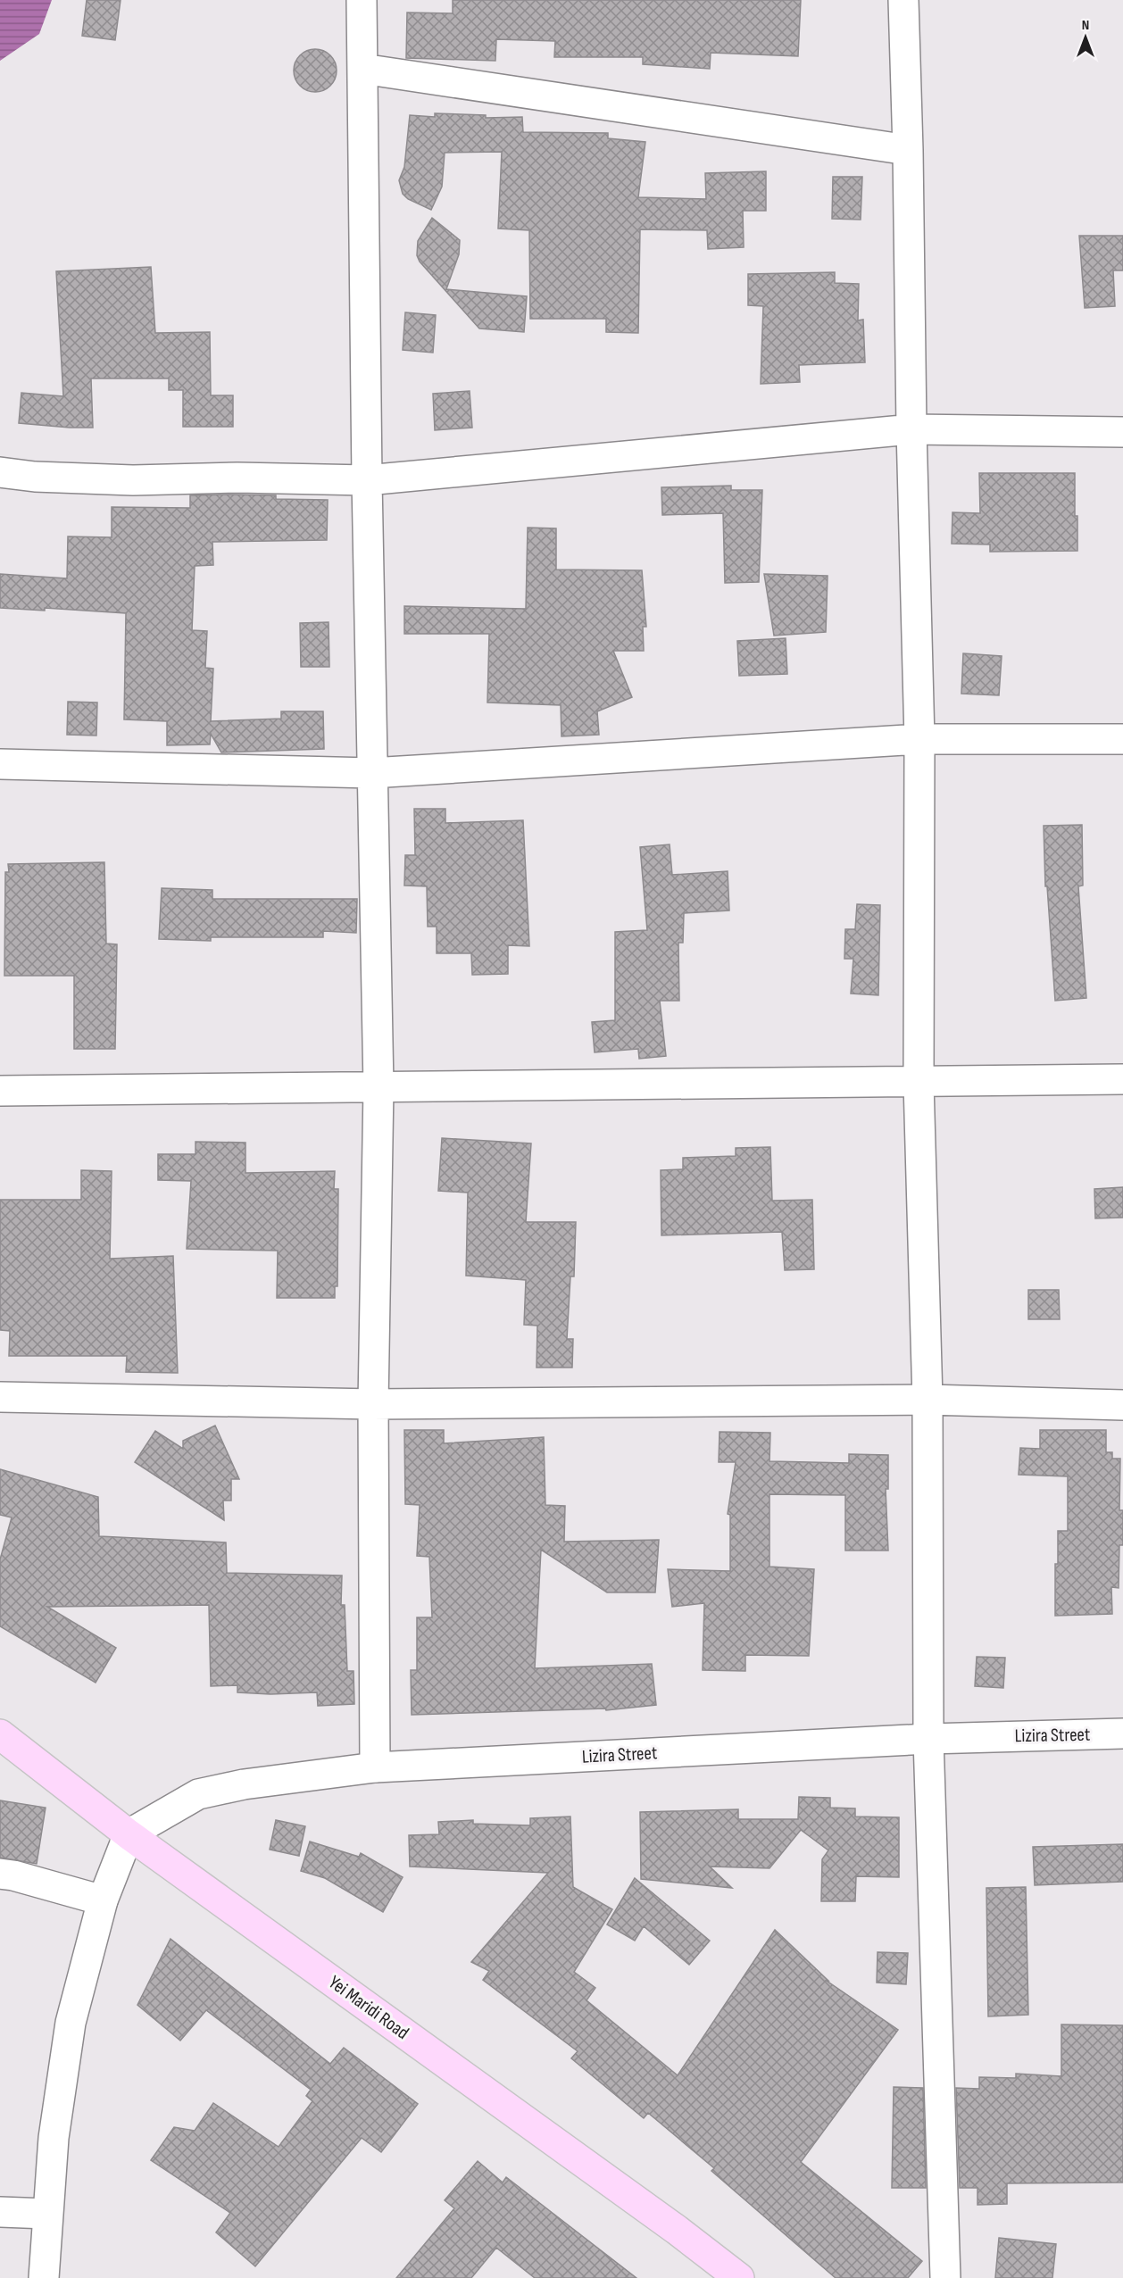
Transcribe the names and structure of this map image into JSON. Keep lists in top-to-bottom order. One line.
{"streets":{"main road":["Yei Maridi Road"],"street":["Lizira Street"]},"crossings":[["Lizira Street","Yei Maridi Road"]],"north":"top"}
